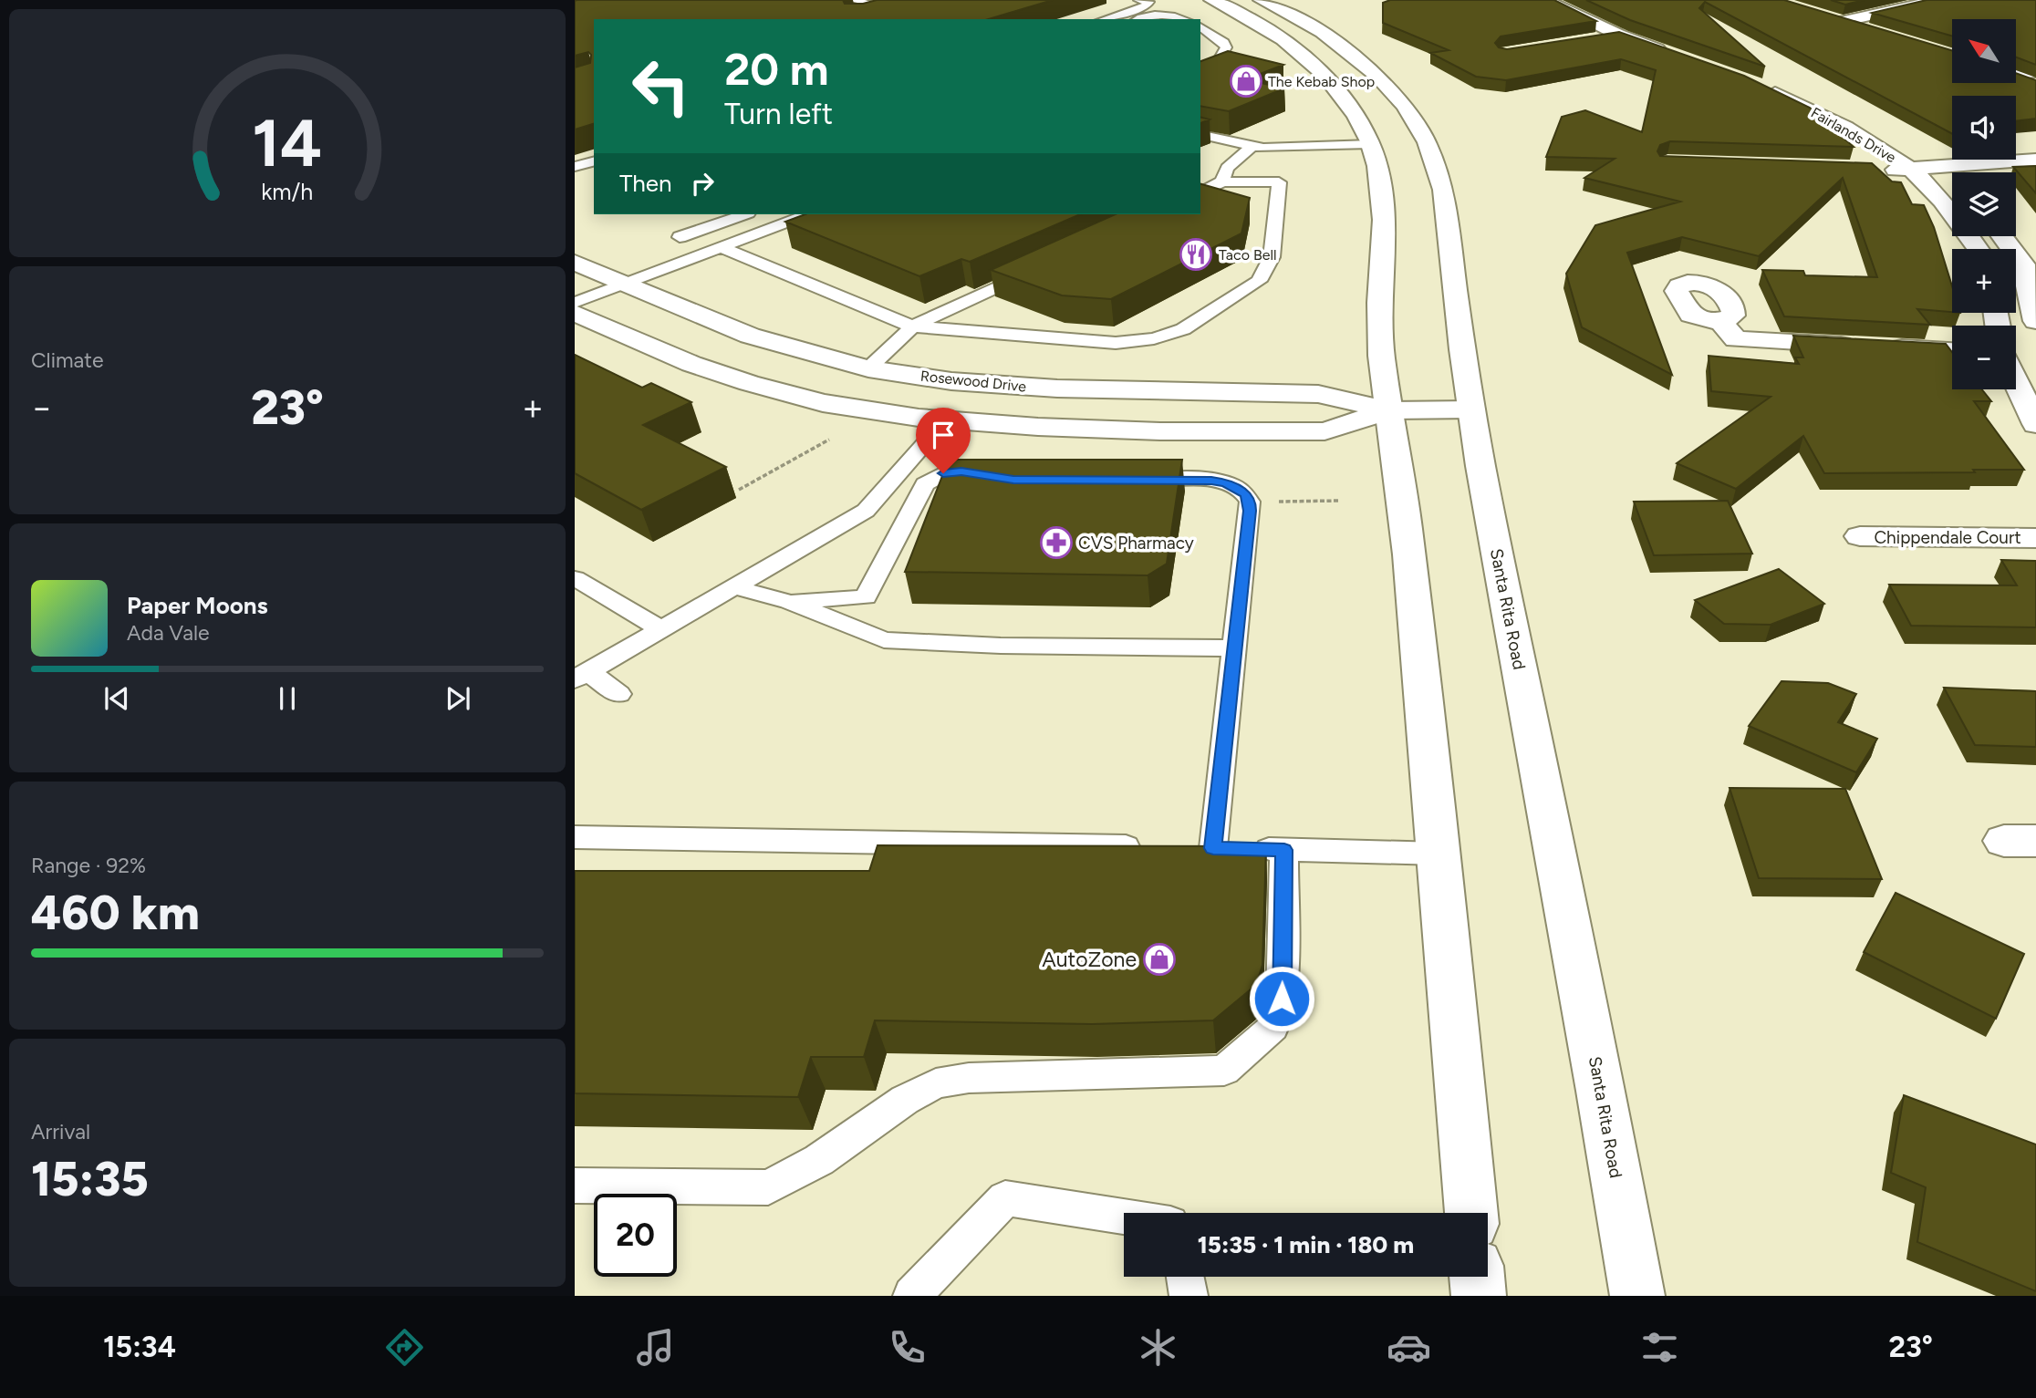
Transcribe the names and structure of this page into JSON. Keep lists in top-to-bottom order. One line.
{"streets":{"street":["Fairlands Drive","Rosewood Drive","Chippendale Court","Santa Rita Road"]},"crossings":[["Rosewood Drive","Santa Rita Road"]],"places":{"shop":["The Kebab Shop","AutoZone"],"restaurant":["Taco Bell"],"pharmacy":["CVS Pharmacy"]},"north":"top left","page":{"map_buttons":["+","−"],"turn":["20 m","Turn left"],"then":"Then","tile":["Climate",["Range · 92%","460 km"],["Arrival","15:35"]],"heat":["−","23°","+"],"song":["Paper Moons","Ada Vale"],"limit":"20","trip":"15:35 · 1 min · 180 m","tabs":["15:34","23°"],"gauge":["14","km/h"]}}
